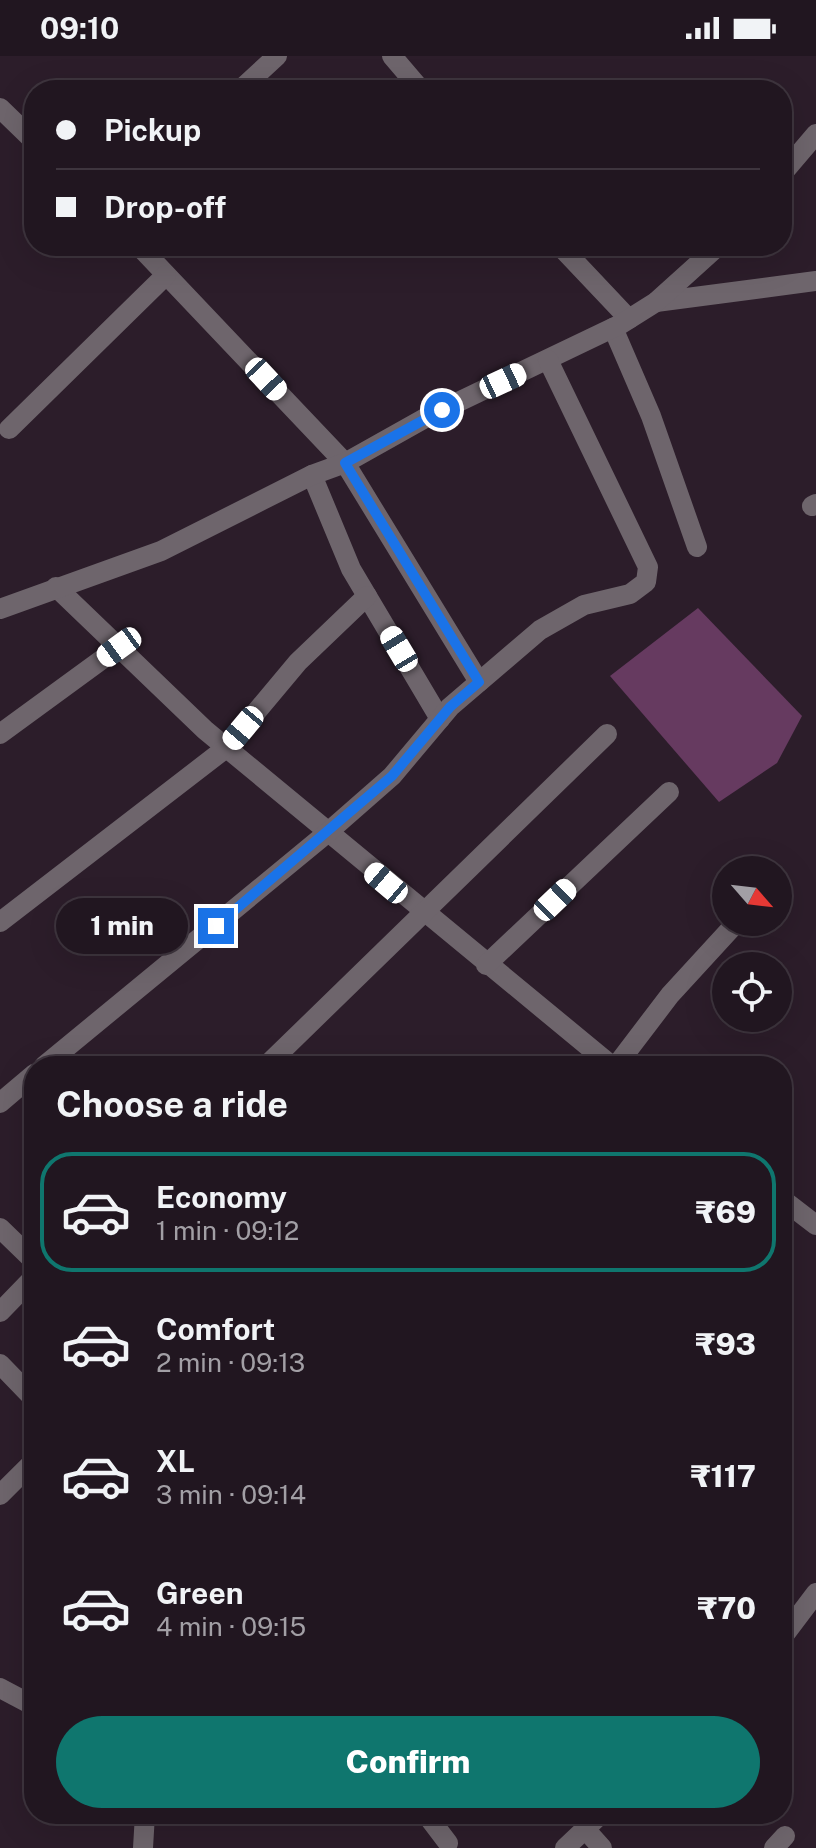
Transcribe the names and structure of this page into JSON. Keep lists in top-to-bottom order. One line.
{"north":"bottom right","page":{"status":"09:10","banner":["Pickup","Drop-off"],"bubble":"1 min","heading":"Choose a ride","list":[{"name":"Economy","note":"1 min · 09:12","value":"₹69"},{"name":"Comfort","note":"2 min · 09:13","value":"₹93"},{"name":"XL","note":"3 min · 09:14","value":"₹117"},{"name":"Green","note":"4 min · 09:15","value":"₹70"}],"buttons":"Confirm"}}
